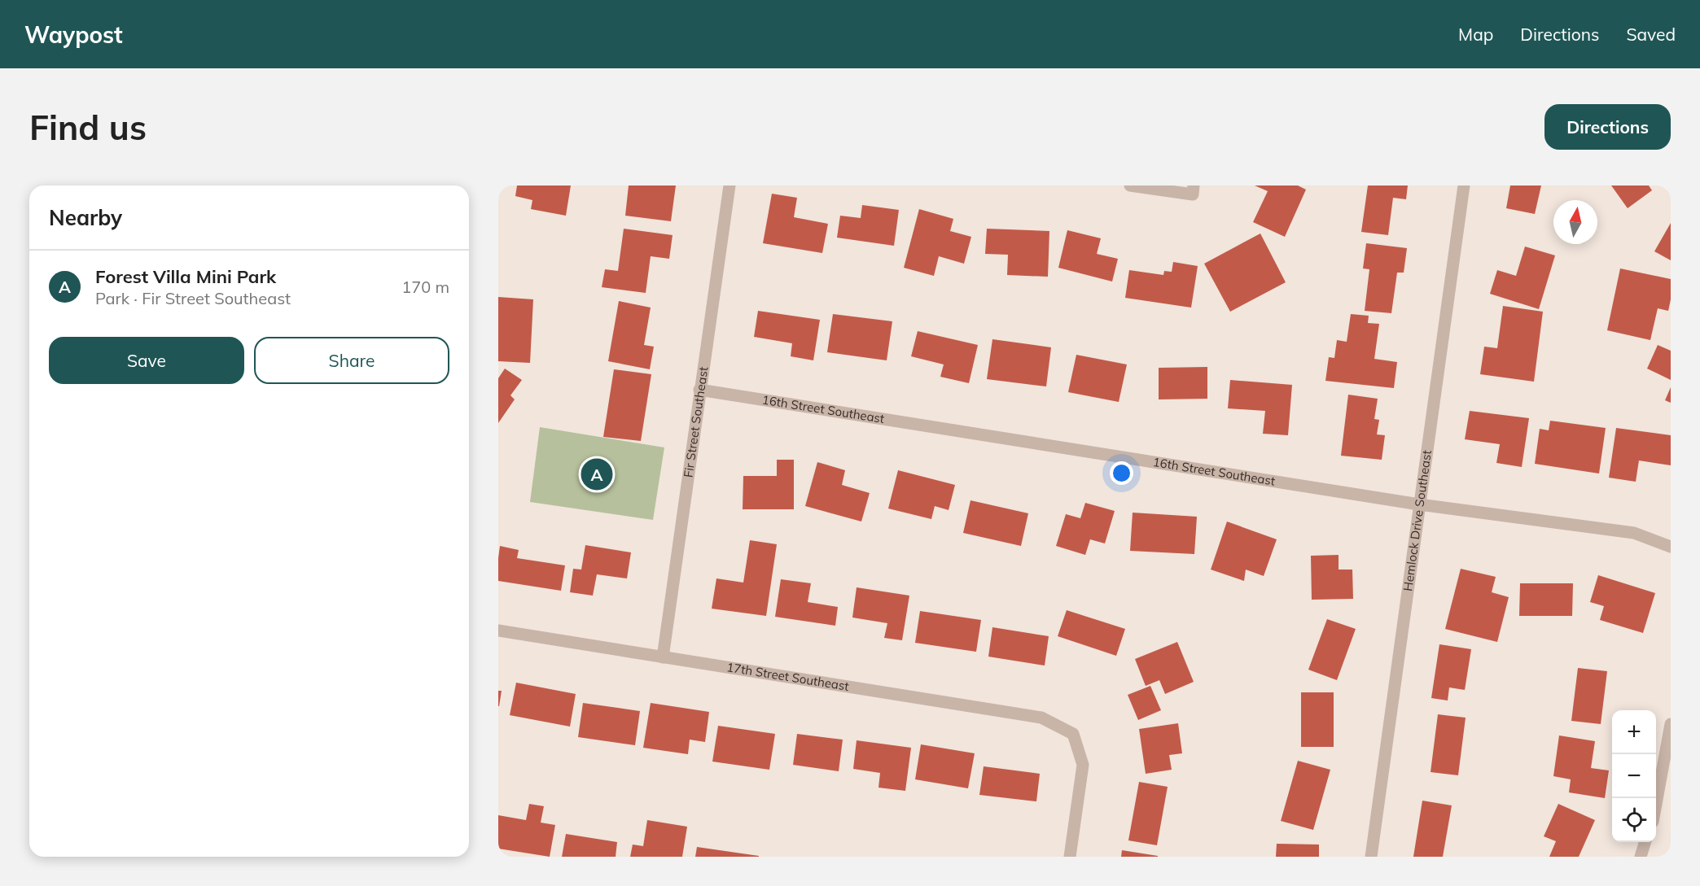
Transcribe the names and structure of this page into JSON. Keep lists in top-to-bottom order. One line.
{"streets":{"street":["16th Street Southeast","Fir Street Southeast","Hemlock Drive Southeast","17th Street Southeast"]},"crossings":[["16th Street Southeast","Fir Street Southeast"],["16th Street Southeast","Hemlock Drive Southeast"],["Fir Street Southeast","17th Street Southeast"]],"north":"top","page":{"header":"Waypost","nav":["Map","Directions","Saved"],"buttons":["Directions",["Save","Share"]],"title":"Find us","heading":"Nearby","list":[{"mark":"A","name":"Forest Villa Mini Park","note":"Park · Fir Street Southeast","value":"170 m"}],"pins":"A","map_buttons":["+","−"]}}
